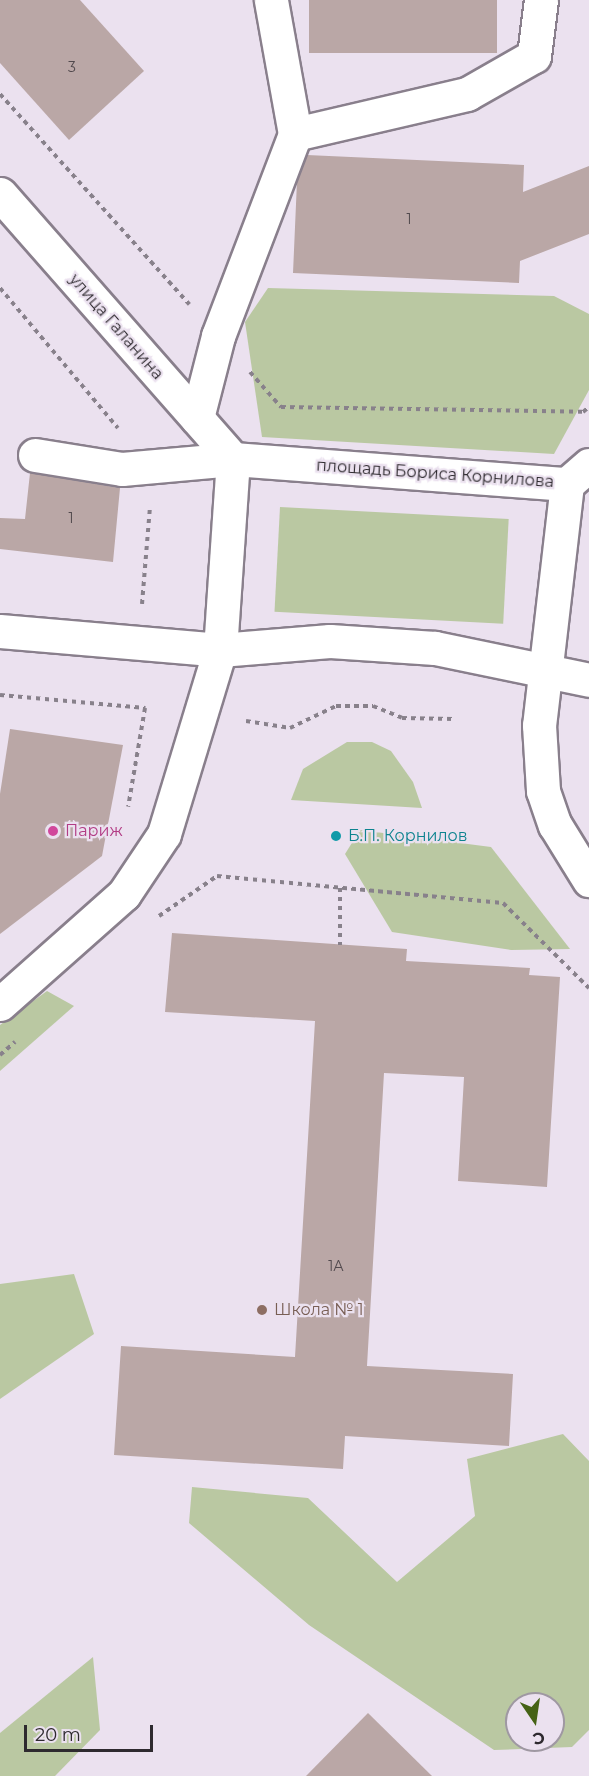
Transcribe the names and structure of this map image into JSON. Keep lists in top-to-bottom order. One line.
{"streets":{"street":["улица Галанина","площадь Бориса Корнилова"]},"crossings":[["улица Галанина","площадь Бориса Корнилова"]],"places":["Париж","Б.П. Корнилов","Школа № 1"],"house_numbers":["3","1","1","1А"],"scale_bar":"20 m","north":"bottom"}
